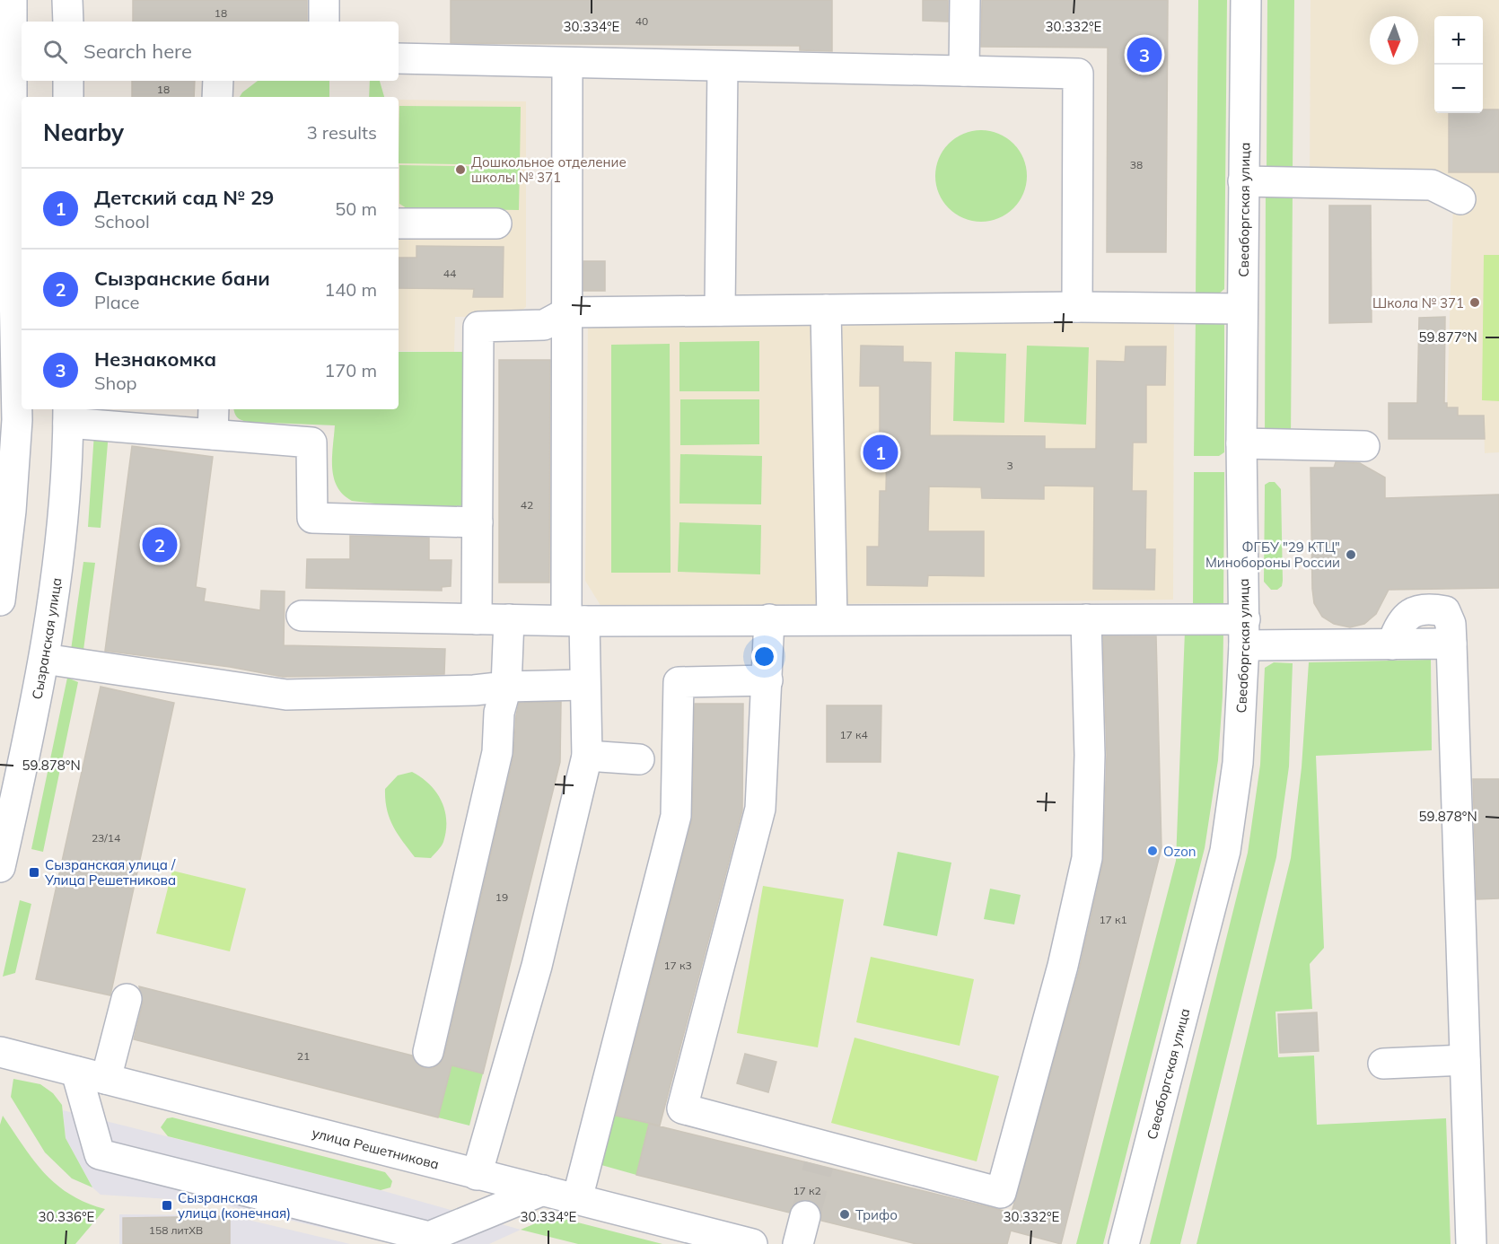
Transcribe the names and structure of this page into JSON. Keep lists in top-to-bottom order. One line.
{"streets":{"street":["Свеаборгская улица","Сызранская улица","улица Решетникова"]},"places":{"other":["Дошкольное отделение школы № 371","Школа № 371","ФГБУ \"29 КТЦ\" Минобороны России","Ozon","Трифо"],"transit":["Сызранская улица / Улица Решетникова","Сызранская улица (конечная)"]},"house_numbers":["18","40","18","38","44","3","42","17 к4","23/14","19","17 к1","17 к3","21","17 к2","158 литХВ"],"north":"bottom","page":{"map_buttons":["+","−"],"search":"Search here","pins":["3","1","2"],"heading":["Nearby","3 results"],"list":[{"mark":"1","name":"Детский сад № 29","note":"School","value":"50 m"},{"mark":"2","name":"Сызранские бани","note":"Place","value":"140 m"},{"mark":"3","name":"Незнакомка","note":"Shop","value":"170 m"}]},"coordinates":["30.334°E","30.332°E","59.877°N","59.878°N","30.336°E"]}
